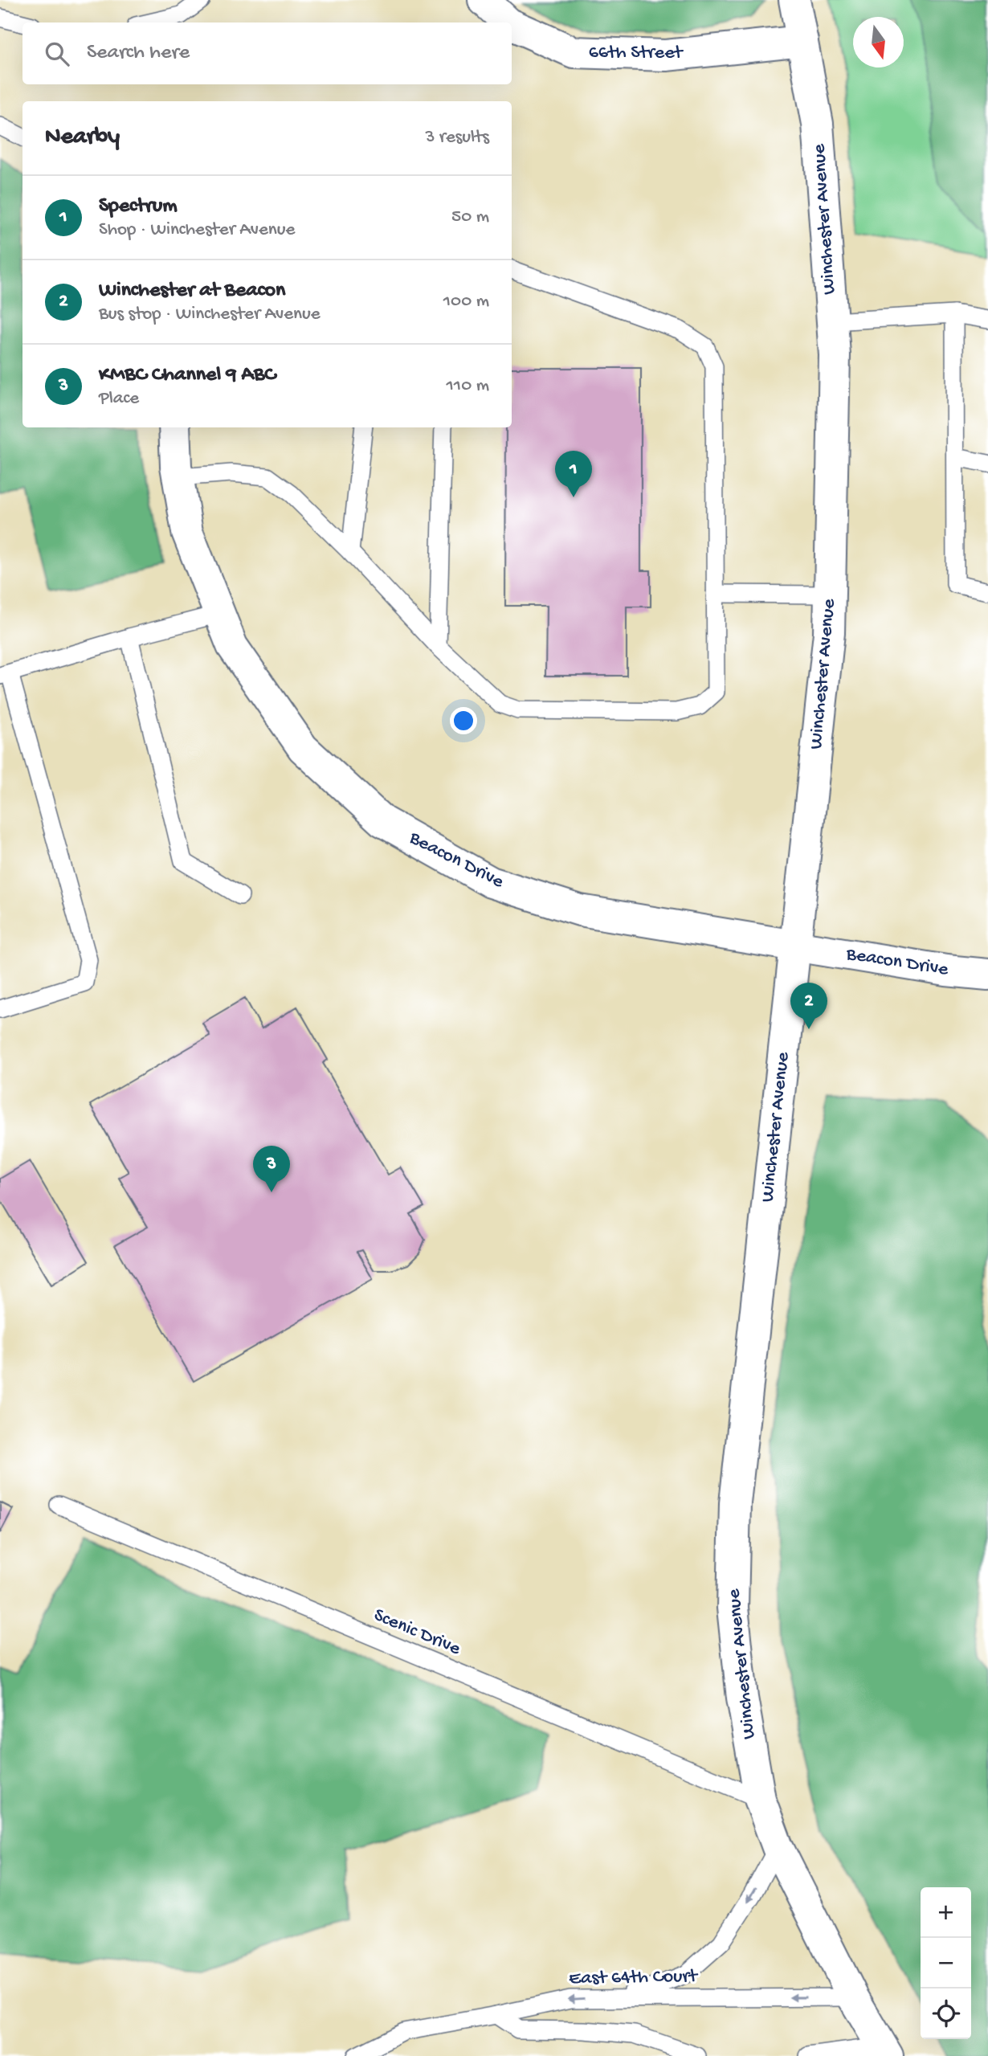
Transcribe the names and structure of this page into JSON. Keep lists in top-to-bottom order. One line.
{"streets":{"street":["66th Street","Winchester Avenue","Beacon Drive"],"lane":["Scenic Drive","East 64th Court"]},"crossings":[["66th Street","Winchester Avenue"],["Winchester Avenue","Beacon Drive"],["Winchester Avenue","Scenic Drive"],["Winchester Avenue","East 64th Court"]],"north":"bottom","page":{"search":"Search here","heading":["Nearby","3 results"],"list":[{"mark":"1","name":"Spectrum","note":"Shop · Winchester Avenue","value":"50 m"},{"mark":"2","name":"Winchester at Beacon","note":"Bus stop · Winchester Avenue","value":"100 m"},{"mark":"3","name":"KMBC Channel 9 ABC","note":"Place","value":"110 m"}],"pins":["1","2","3"],"map_buttons":["+","−"]}}
